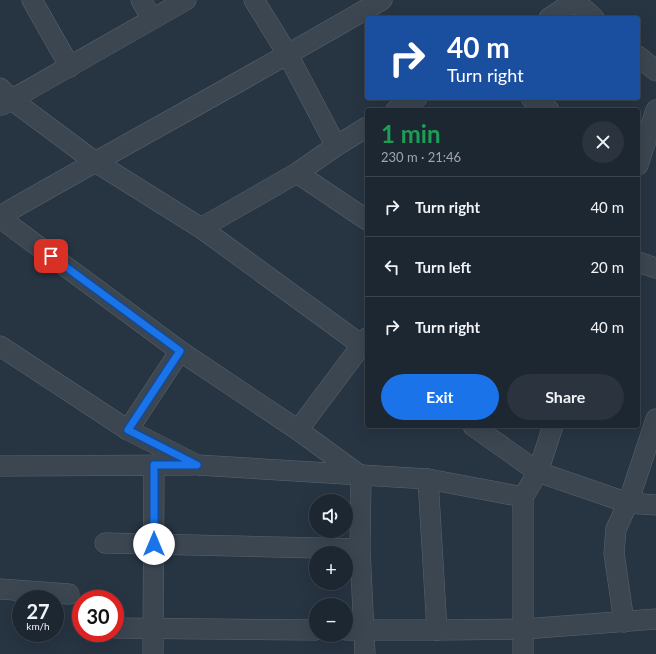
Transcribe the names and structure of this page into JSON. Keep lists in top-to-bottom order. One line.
{"page":{"turn":["40 m","Turn right"],"heading":["1 min","230 m · 21:46"],"list":[{"name":"Turn right","value":"40 m"},{"name":"Turn left","value":"20 m"},{"name":"Turn right","value":"40 m"}],"buttons":["Exit","Share"],"map_buttons":["+","−"],"speed":"27 km/h","limit":"30"}}
